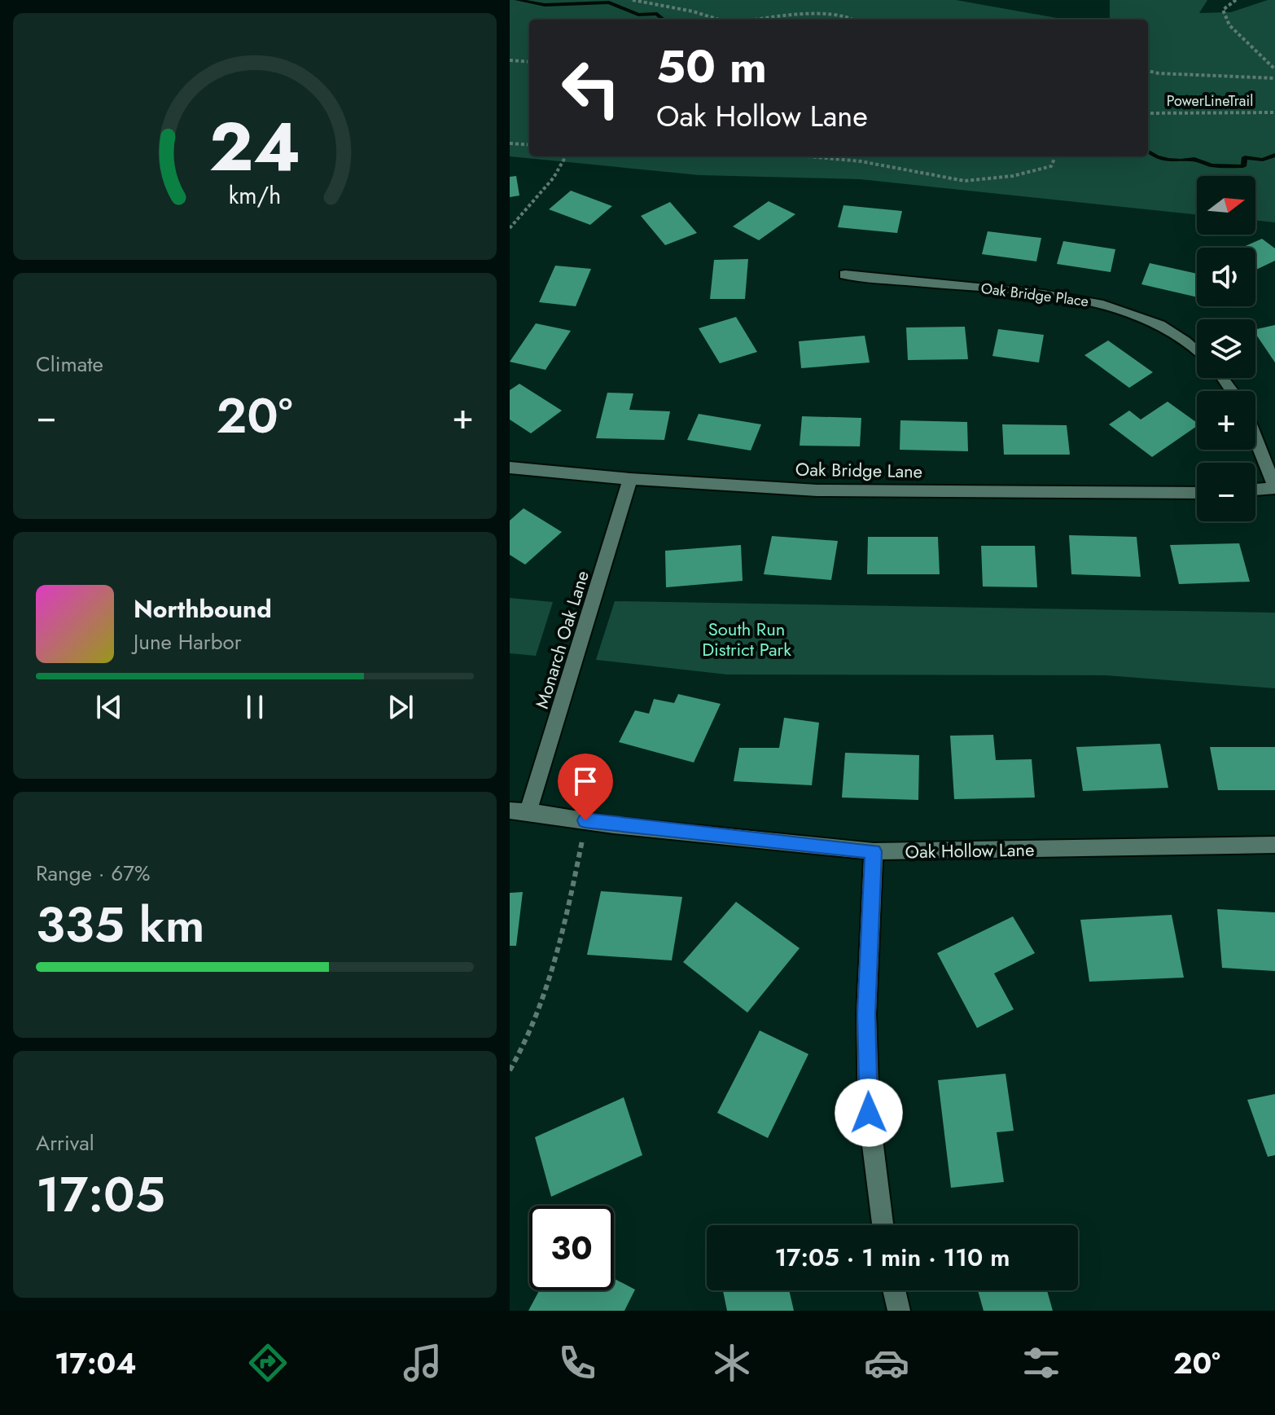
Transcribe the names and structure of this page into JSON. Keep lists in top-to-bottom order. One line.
{"streets":{"street":["Oak Bridge Place","Oak Bridge Lane","Monarch Oak Lane","Oak Hollow Lane"],"path":["PowerLineTrail"]},"crossings":[["Oak Bridge Lane","Monarch Oak Lane"],["Monarch Oak Lane","Oak Hollow Lane"]],"parks":["South Run District Park"],"north":"right","page":{"turn":["50 m","Oak Hollow Lane"],"map_buttons":["+","−"],"tile":["Climate",["Range · 67%","335 km"],["Arrival","17:05"]],"heat":["−","20°","+"],"song":["Northbound","June Harbor"],"limit":"30","trip":"17:05 · 1 min · 110 m","tabs":["17:04","20°"],"gauge":["24","km/h"]}}
